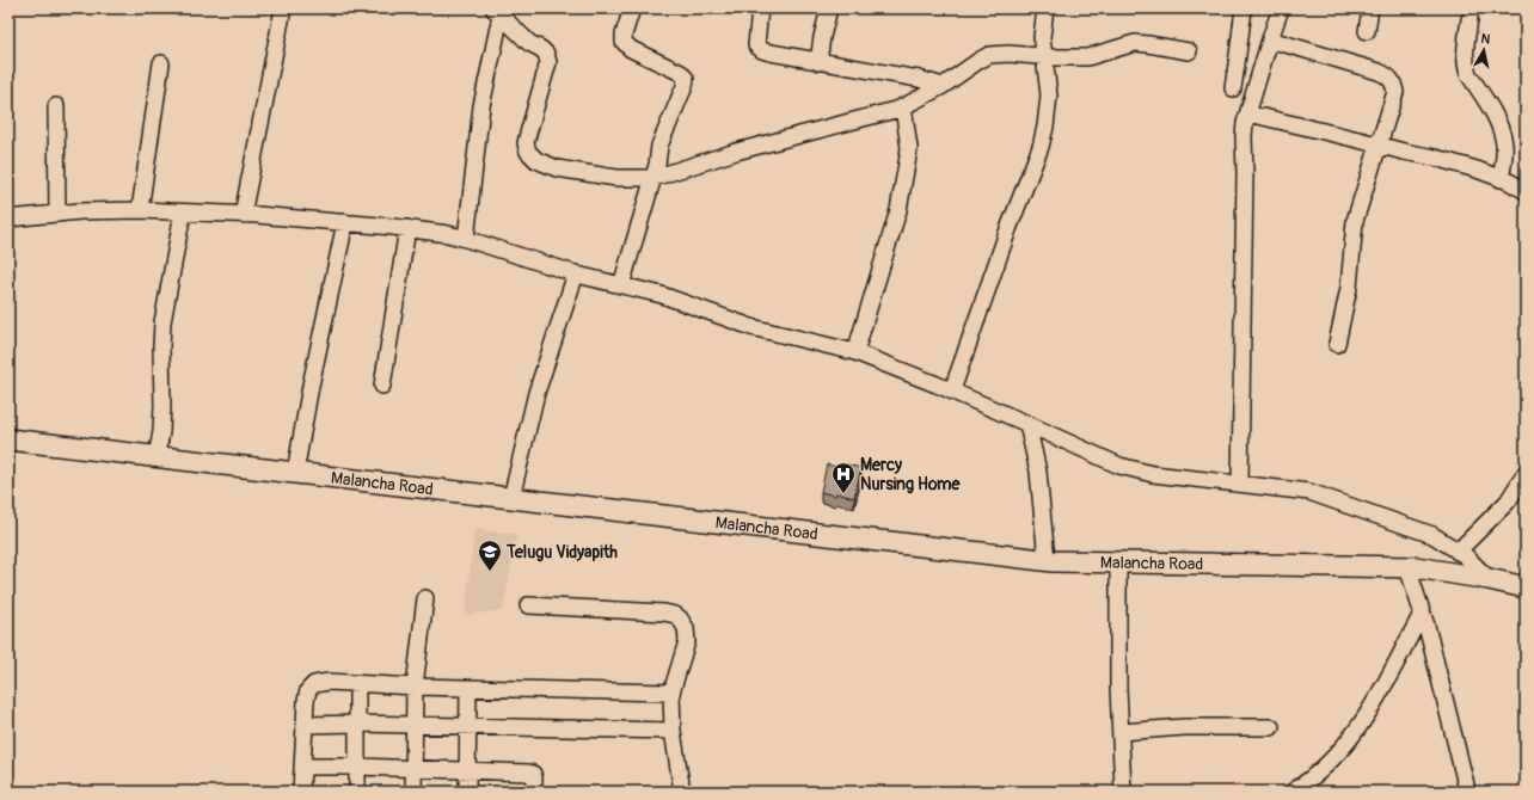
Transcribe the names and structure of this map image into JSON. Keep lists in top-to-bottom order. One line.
{"streets":{"street":["Malancha Road"]},"places":{"hospital":["Mercy Nursing Home"],"school or university":["Telugu Vidyapith"]},"north":"top"}
